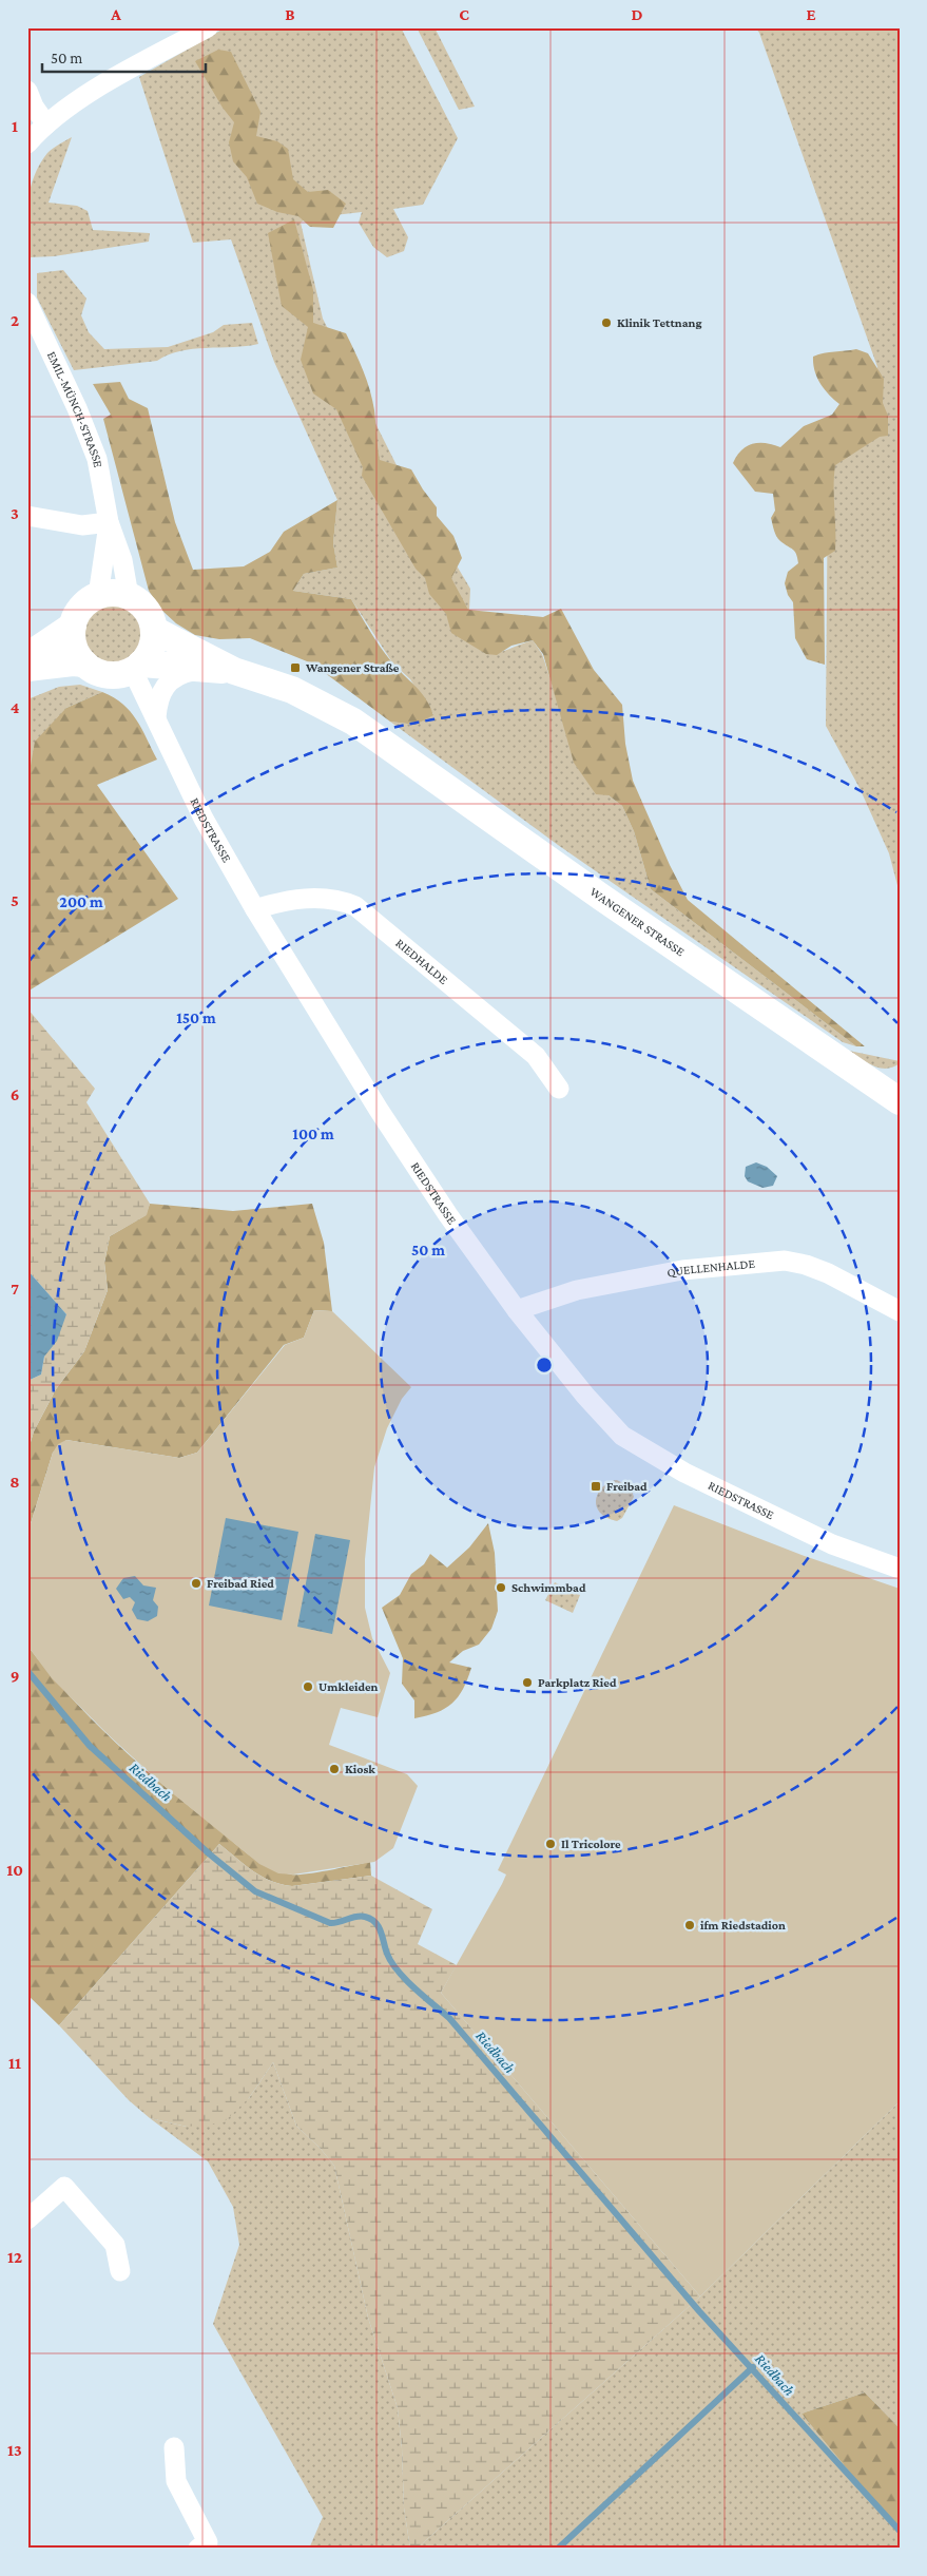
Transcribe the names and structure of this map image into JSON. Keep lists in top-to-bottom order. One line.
{"streets":{"main road":["WANGENER STRASSE"],"street":["EMIL-MÜNCH-STRASSE","RIEDSTRASSE","RIEDHALDE","QUELLENHALDE"]},"crossings":[["EMIL-MÜNCH-STRASSE","RIEDSTRASSE"],["EMIL-MÜNCH-STRASSE","WANGENER STRASSE"],["RIEDSTRASSE","WANGENER STRASSE"],["RIEDSTRASSE","RIEDHALDE"],["RIEDSTRASSE","QUELLENHALDE"]],"water":["Riedbach"],"places":{"other":["Klinik Tettnang","Freibad Ried","Schwimmbad","Parkplatz Ried","Umkleiden","Kiosk","Il Tricolore","ifm Riedstadion"],"transit":["Wangener Straße","Freibad"]},"scale_bar":"50 m","grid":{"columns":["A","B","C","D","E"],"rows":["1","2","3","4","5","6","7","8","9","10","11","12","13"]},"rings":["200 m","150 m","100 m","50 m"]}
